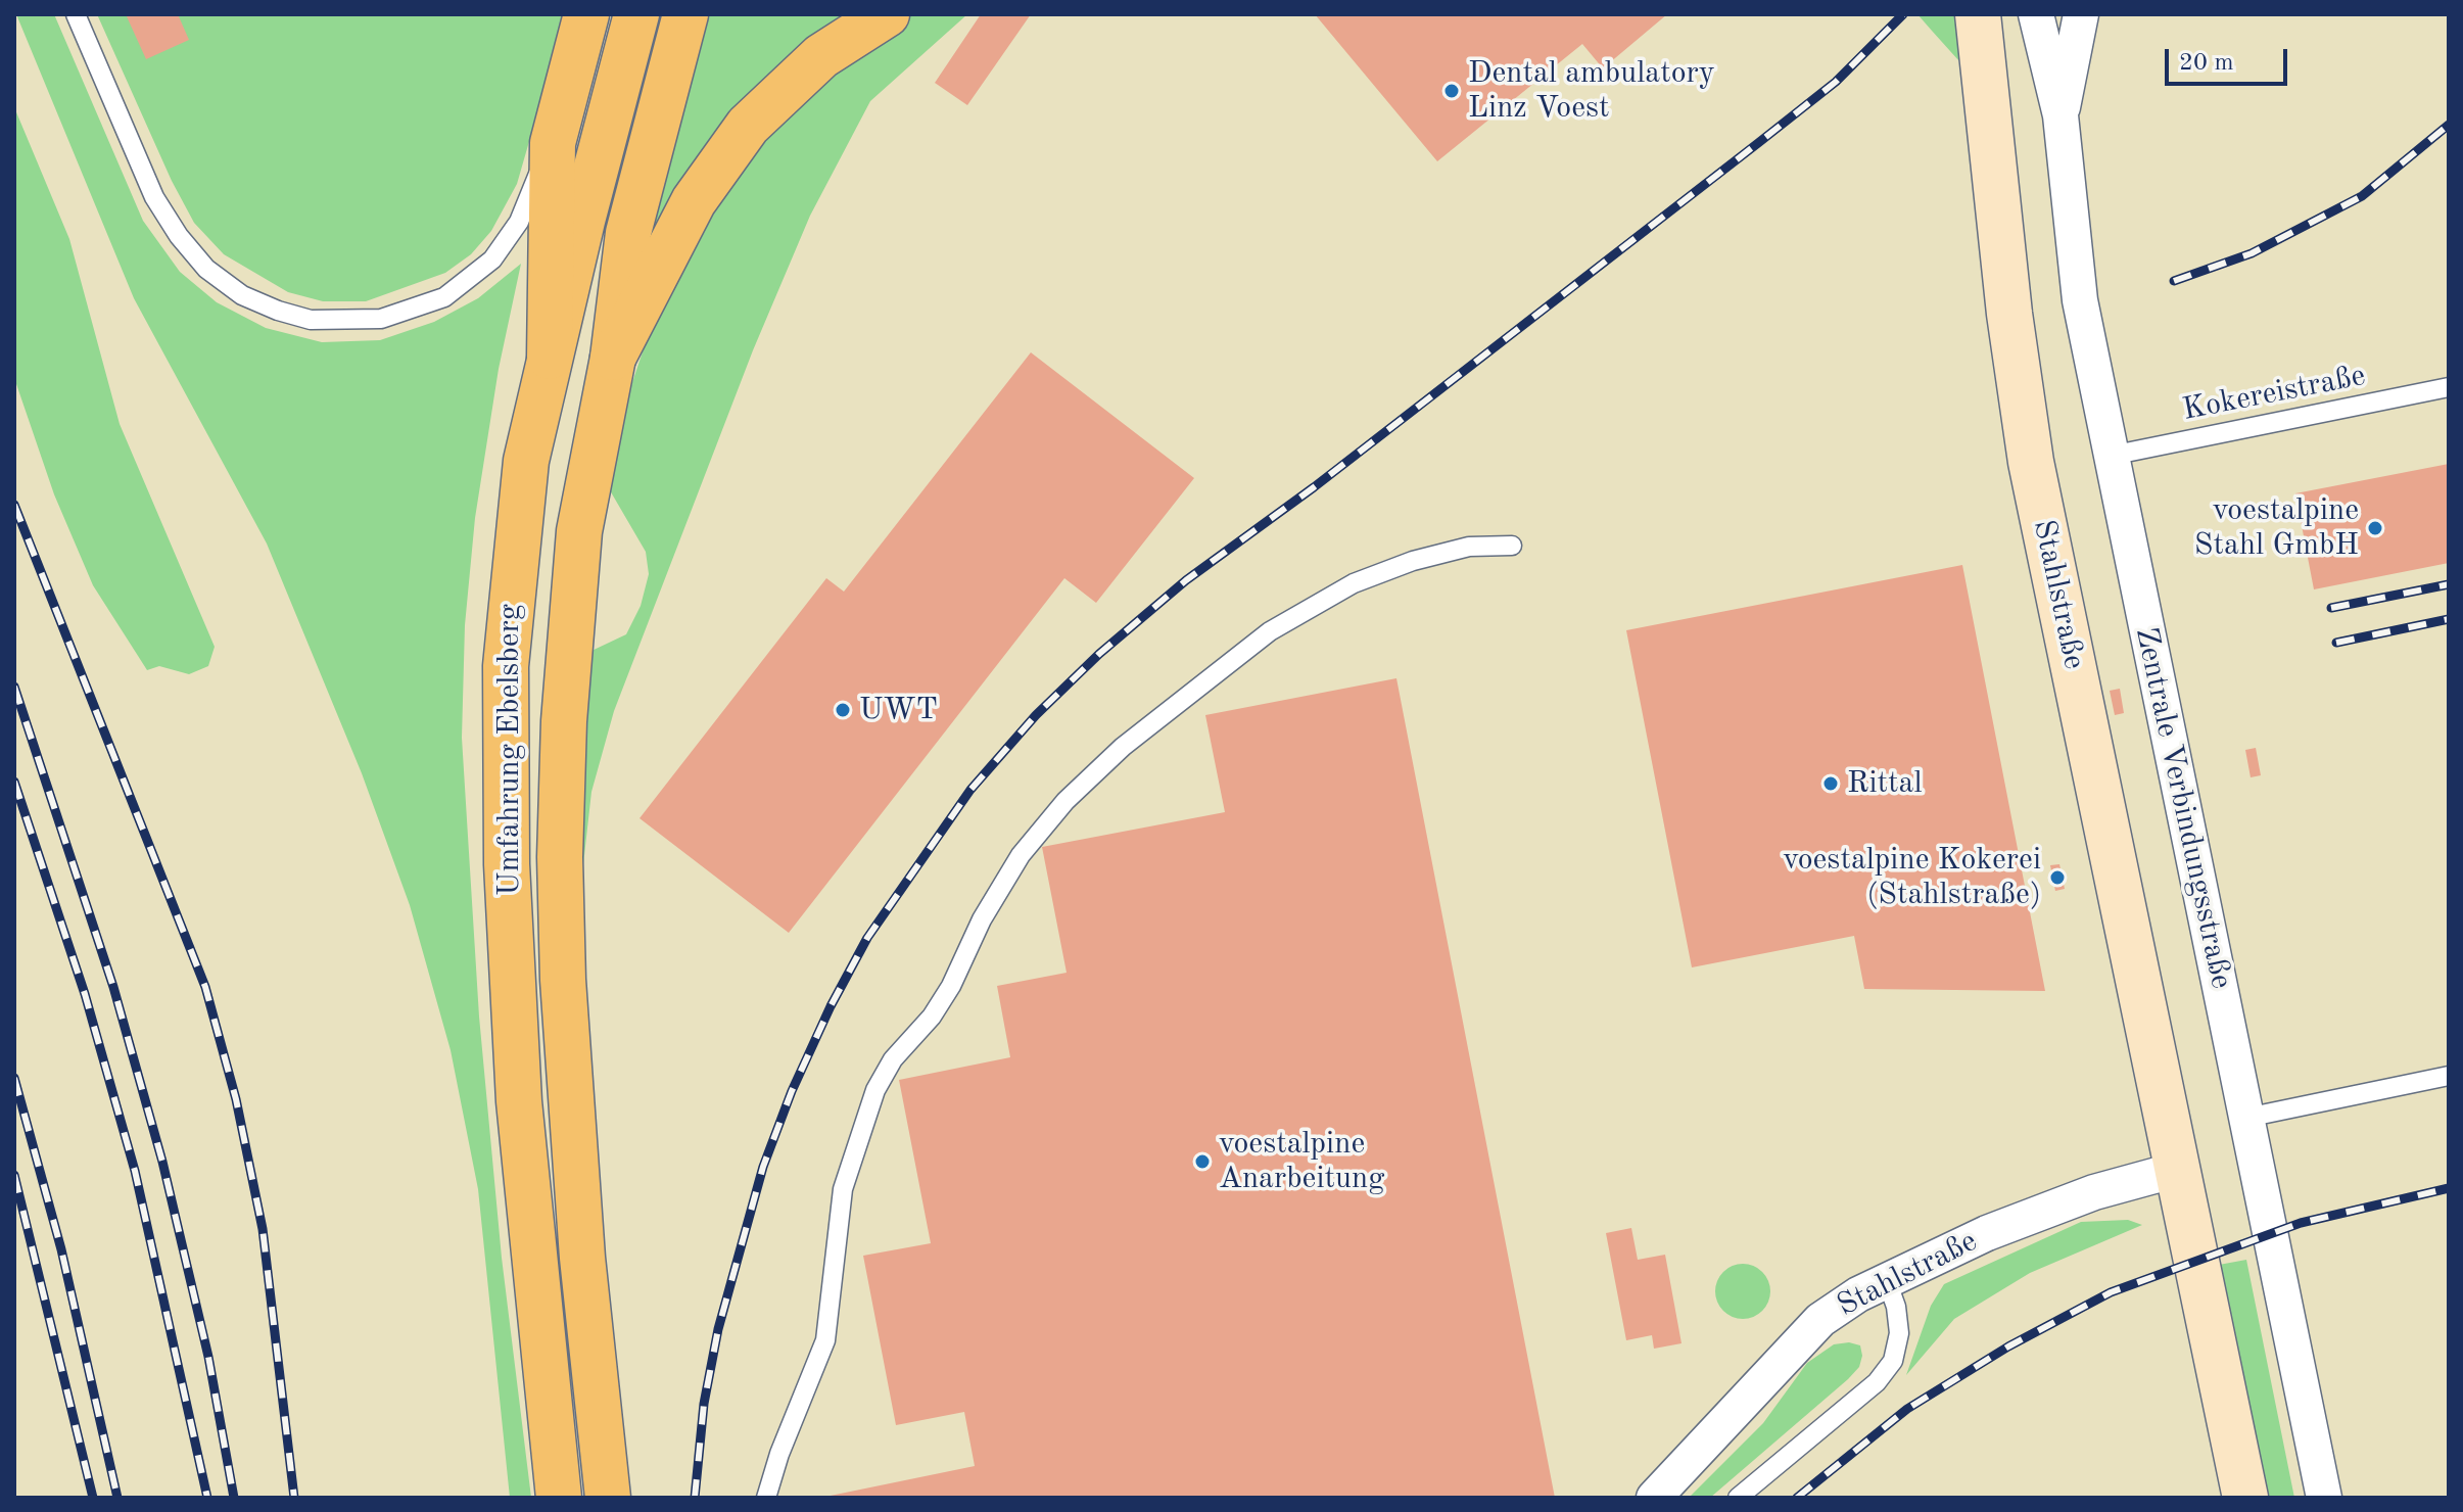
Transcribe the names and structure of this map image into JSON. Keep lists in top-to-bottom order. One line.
{"streets":{"main road":["Umfahrung Ebelsberg"],"street":["Stahlstraße","Zentrale Verbindungsstraße"],"lane":["Kokereistraße"]},"crossings":[["Kokereistraße","Zentrale Verbindungsstraße"]],"places":["Dental ambulatory Linz Voest","voestalpine Stahl GmbH","UWT","Rittal","voestalpine Kokerei (Stahlstraße)","voestalpine Anarbeitung"],"scale_bar":"20 m"}
